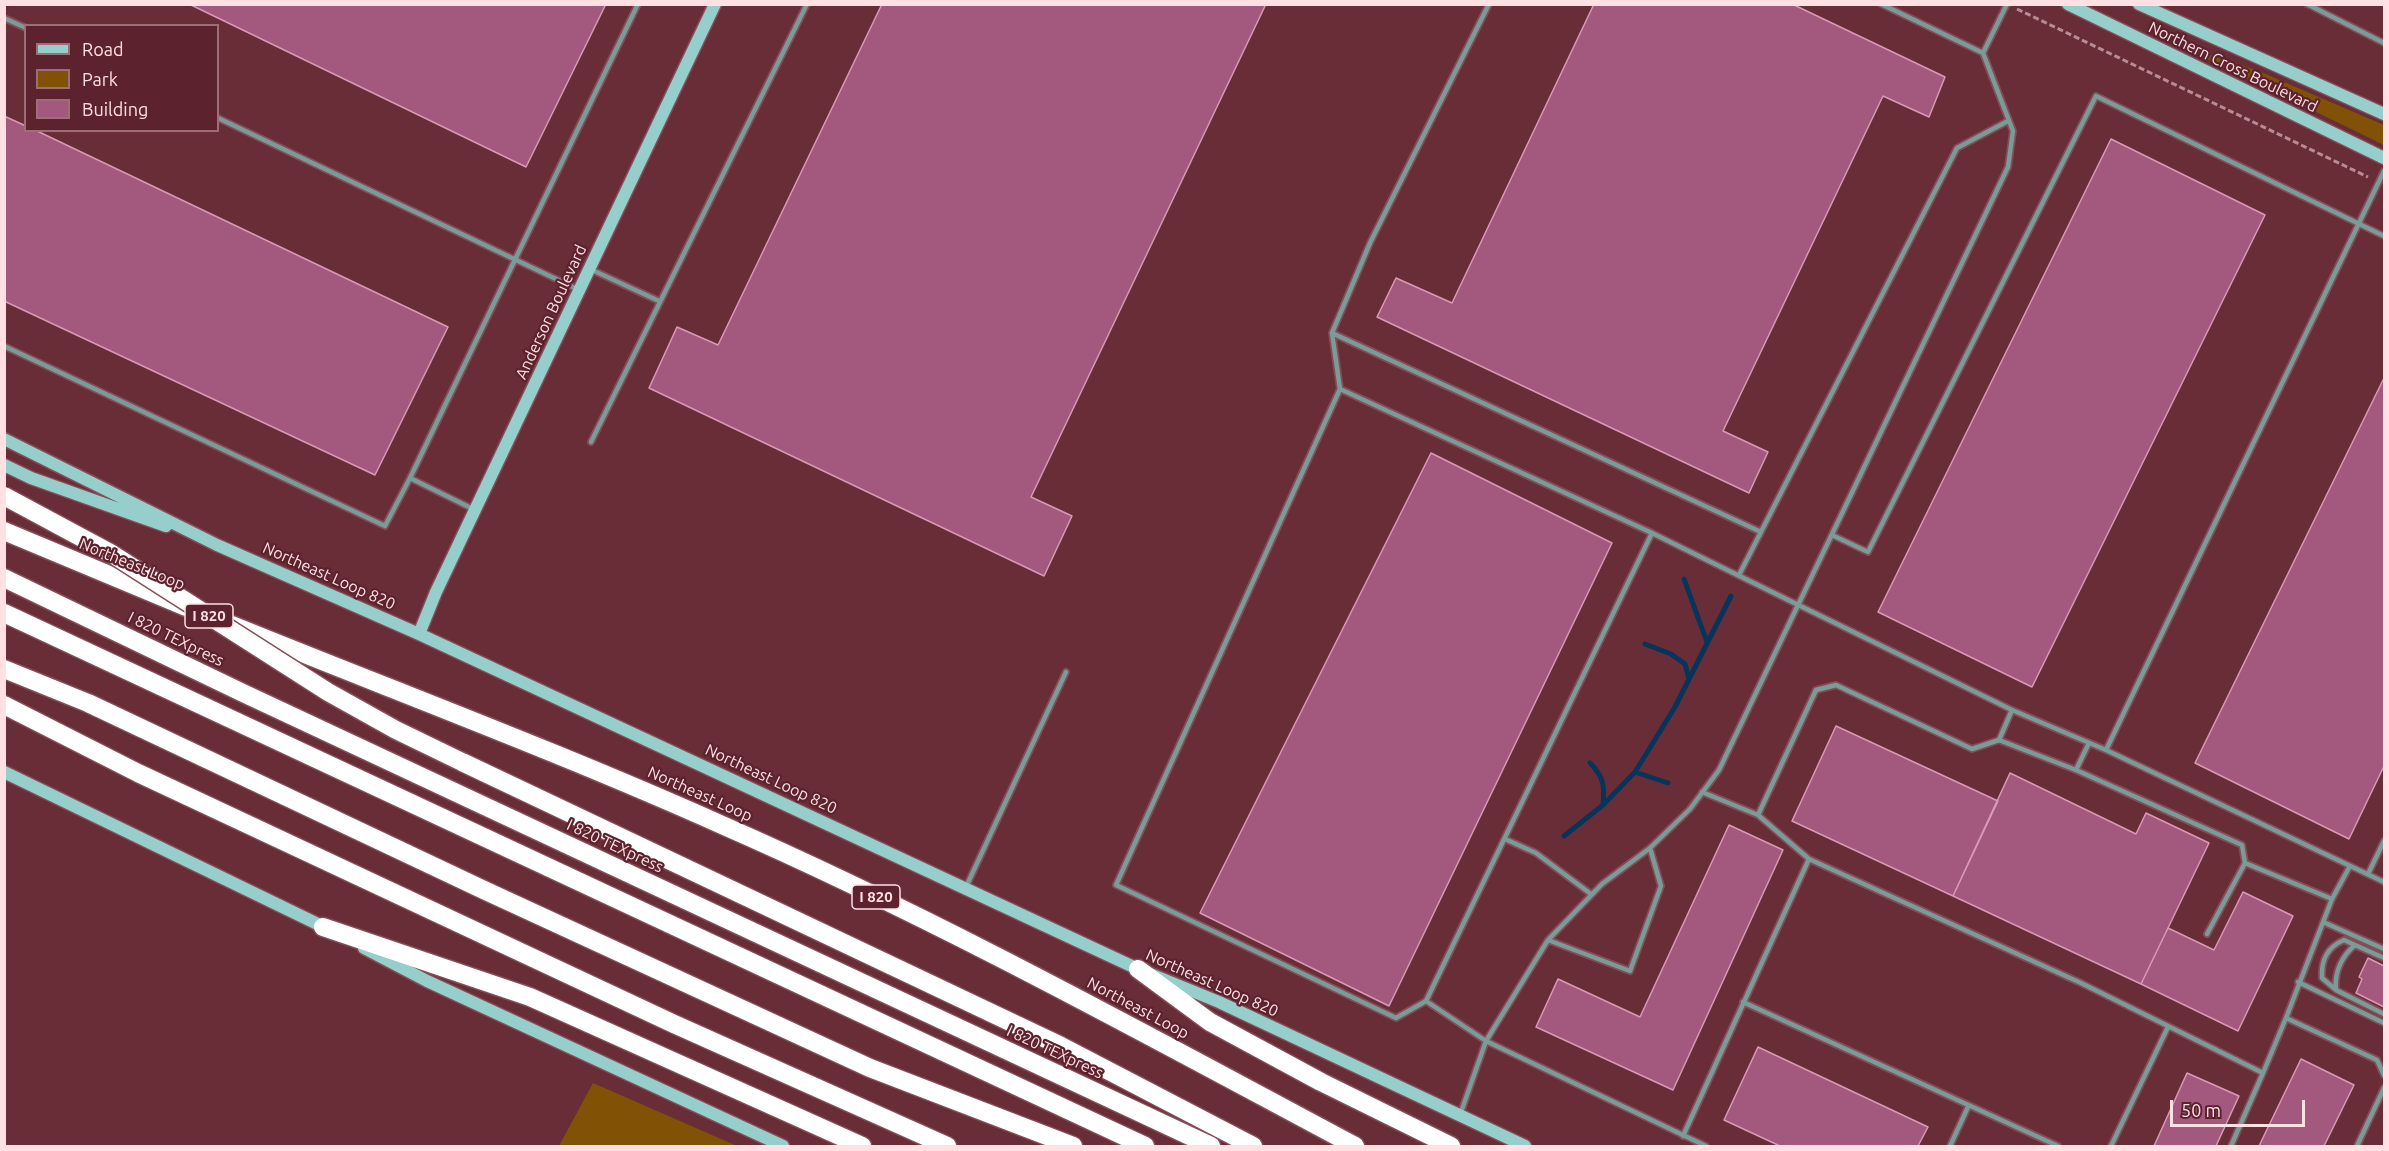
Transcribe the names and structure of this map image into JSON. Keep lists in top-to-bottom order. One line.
{"streets":{"highway":["Northeast Loop","I 820","I 820 TEXpress"],"main road":["Northern Cross Boulevard","Anderson Boulevard","Northeast Loop 820"]},"crossings":[["Anderson Boulevard","Northeast Loop 820"]],"legend":["Road","Park","Building"],"scale_bar":"50 m"}
